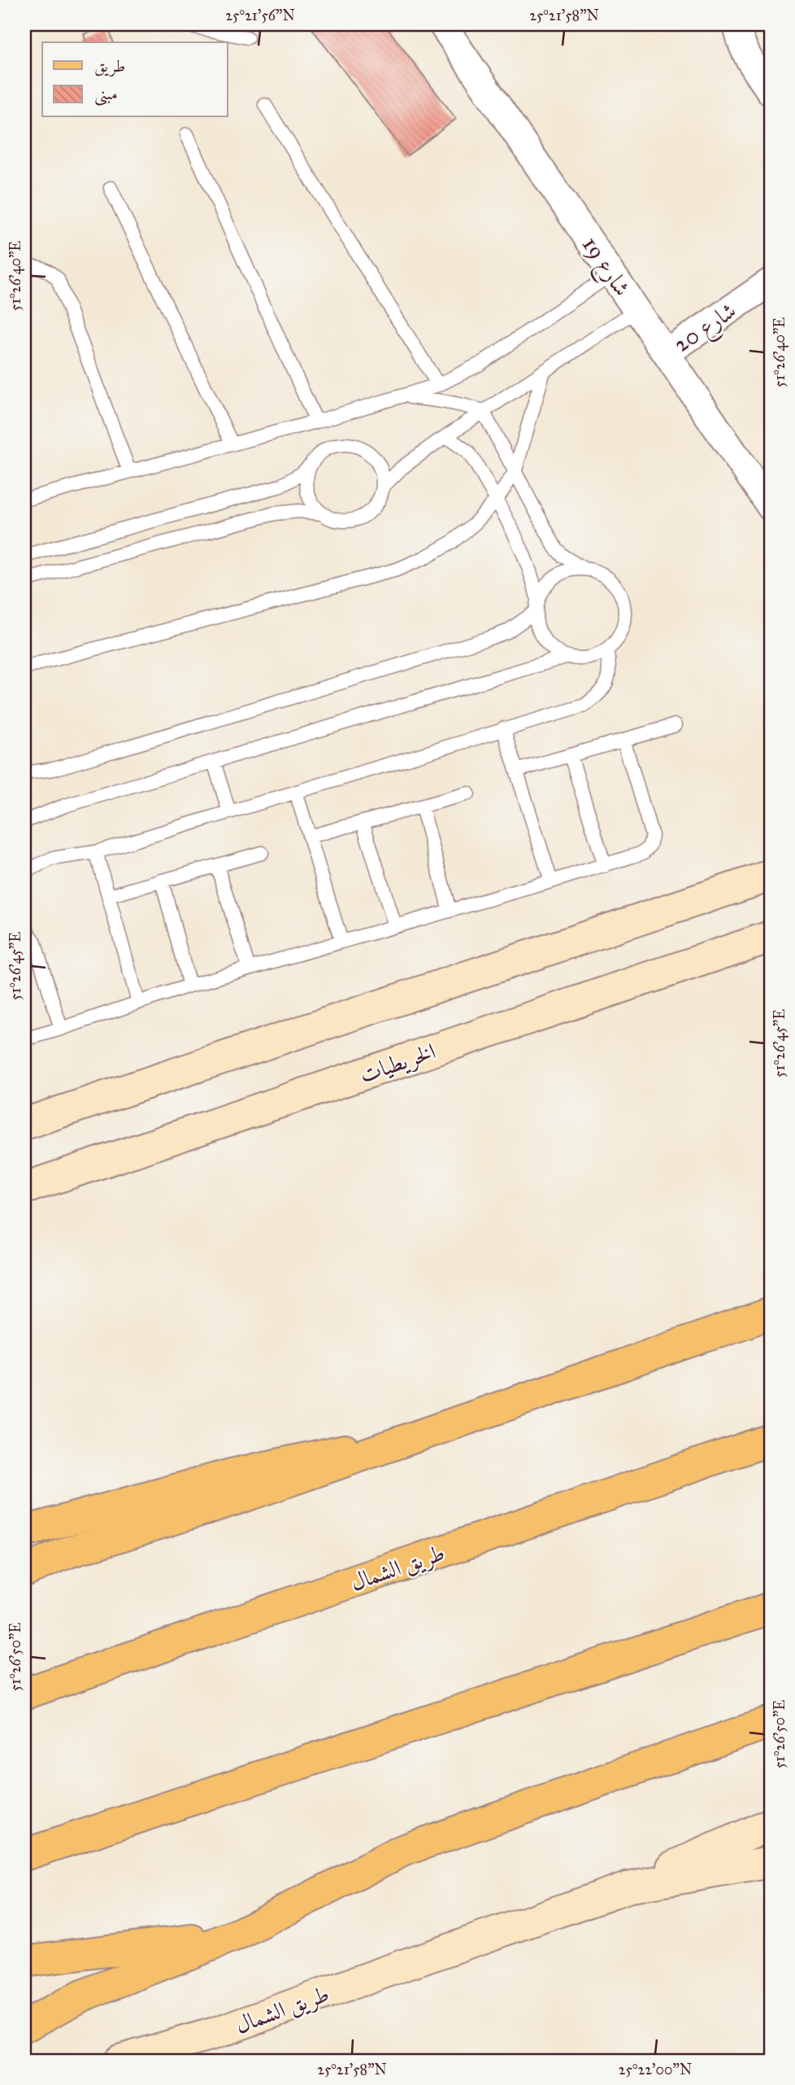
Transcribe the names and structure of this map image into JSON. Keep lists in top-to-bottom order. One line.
{"streets":{"main road":["الخريطيات","طريق الشمال"],"street":["شارع 19","شارع 20"]},"crossings":[["شارع 19","شارع 20"]],"legend":["طريق","مبنى"],"coordinates":["25°21'56\"N","25°21'58\"N","51°26'40\"E","51°26'45\"E","51°26'50\"E","25°22'00\"N"]}
